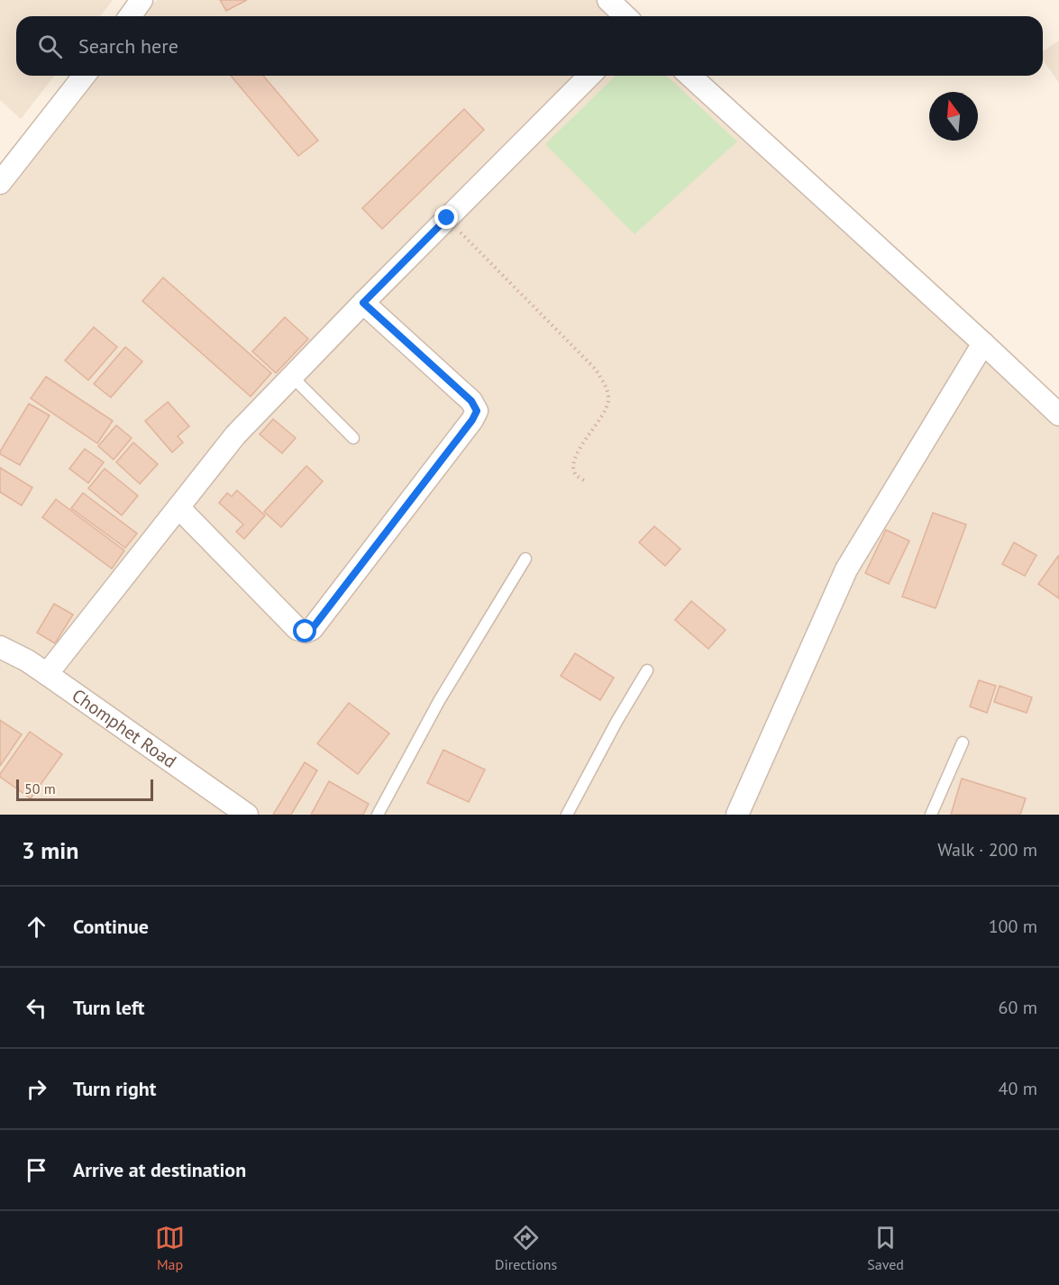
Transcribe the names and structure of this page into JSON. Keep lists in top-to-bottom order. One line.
{"streets":{"street":["Chomphet Road"]},"scale_bar":"50 m","north":"top","page":{"search":"Search here","scale":"50 m","heading":["3 min","Walk · 200 m"],"list":[["Continue","100 m"],["Turn left","60 m"],["Turn right","40 m"],"Arrive at destination"],"nav":["Map","Directions","Saved"]}}
